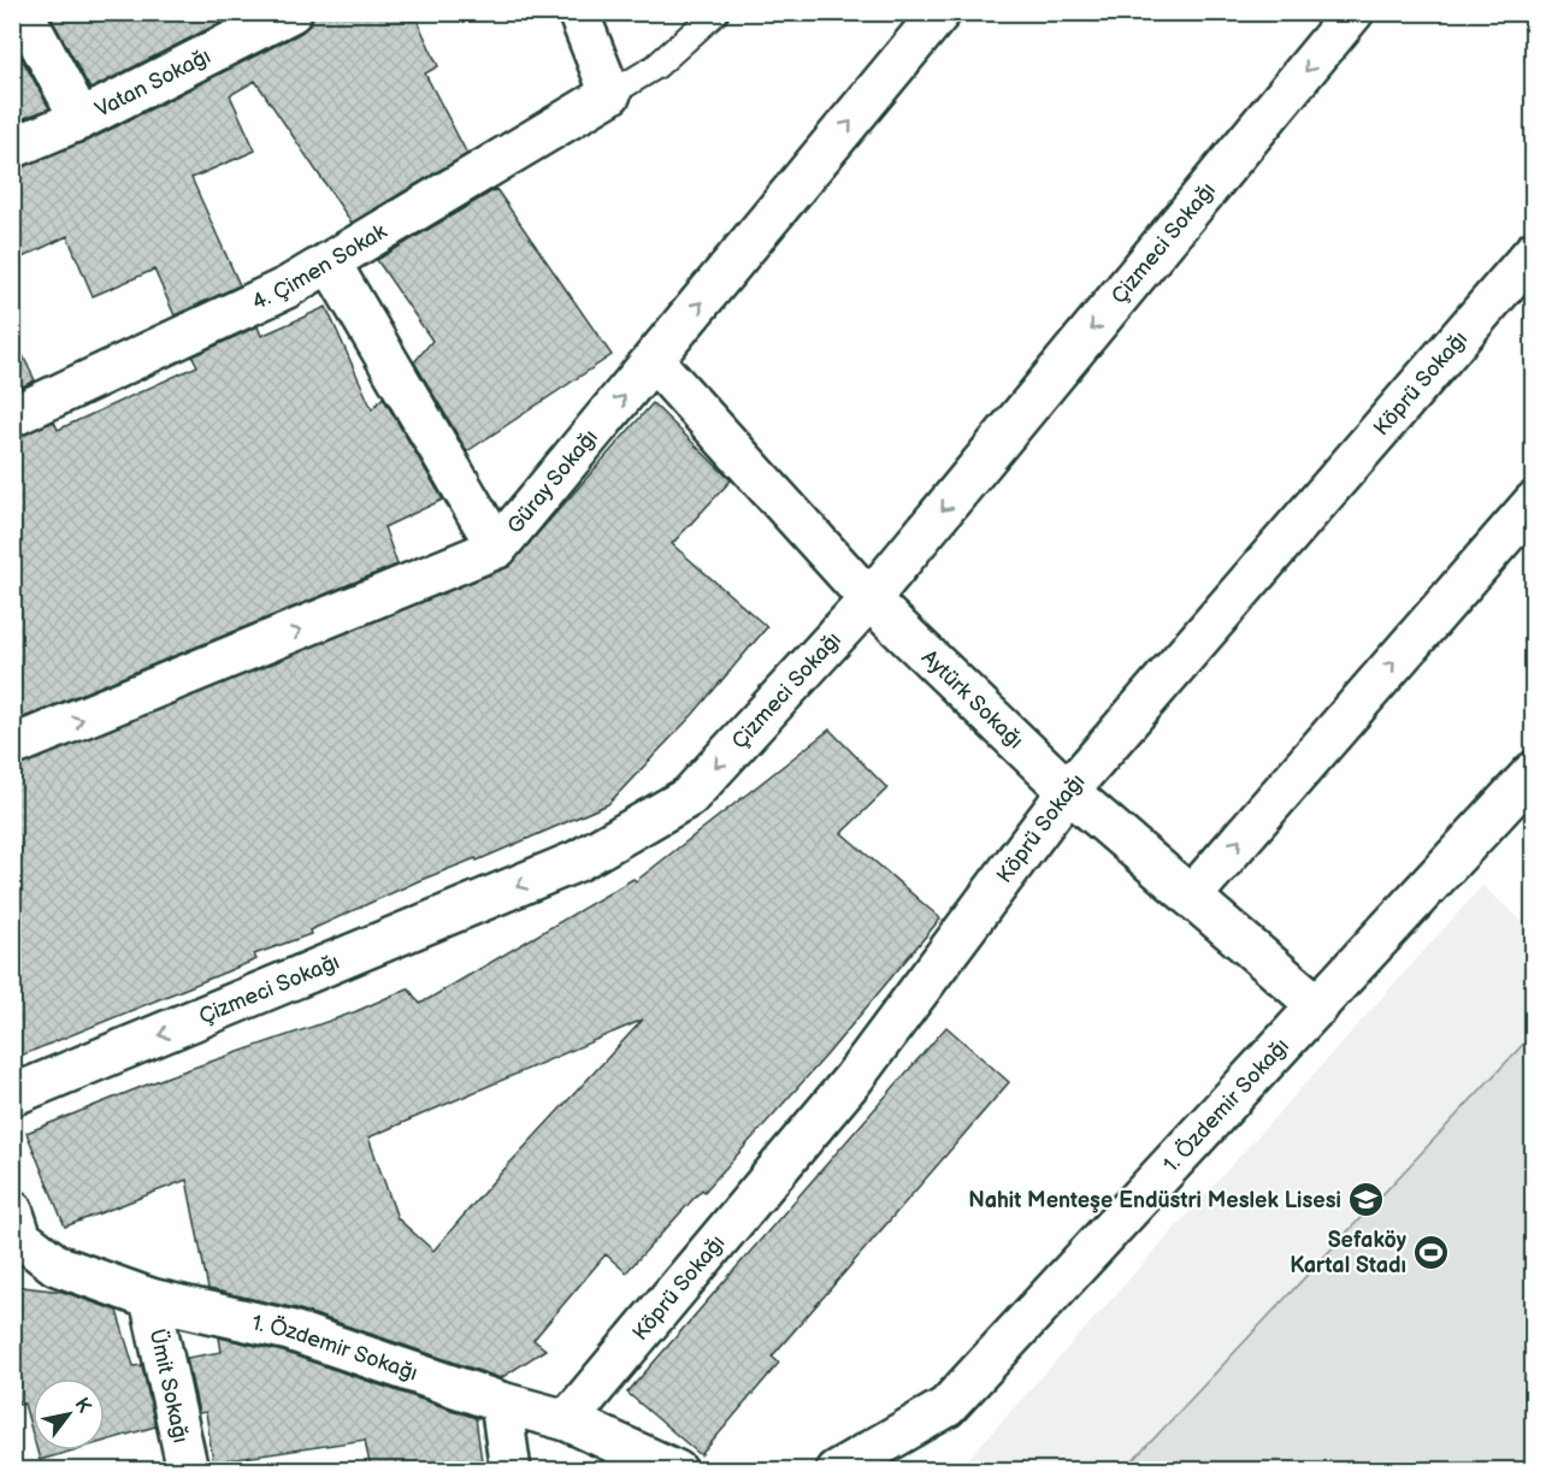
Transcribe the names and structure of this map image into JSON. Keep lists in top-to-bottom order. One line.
{"streets":{"street":["Vatan Sokağı","Çizmeci Sokağı","4. Çimen Sokak","Köprü Sokağı","Güray Sokağı","Aytürk Sokağı","1. Özdemir Sokağı","Ümit Sokağı"]},"crossings":[["Çizmeci Sokağı","Aytürk Sokağı"],["Köprü Sokağı","Aytürk Sokağı"],["Köprü Sokağı","1. Özdemir Sokağı"],["Güray Sokağı","Aytürk Sokağı"],["Aytürk Sokağı","1. Özdemir Sokağı"],["1. Özdemir Sokağı","Ümit Sokağı"]],"one_way":["Çizmeci Sokağı","Güray Sokağı"],"places":{"school or university":["Nahit Menteşe Endüstri Meslek Lisesi"],"sports":["Sefaköy Kartal Stadı"]},"north":"top right"}
